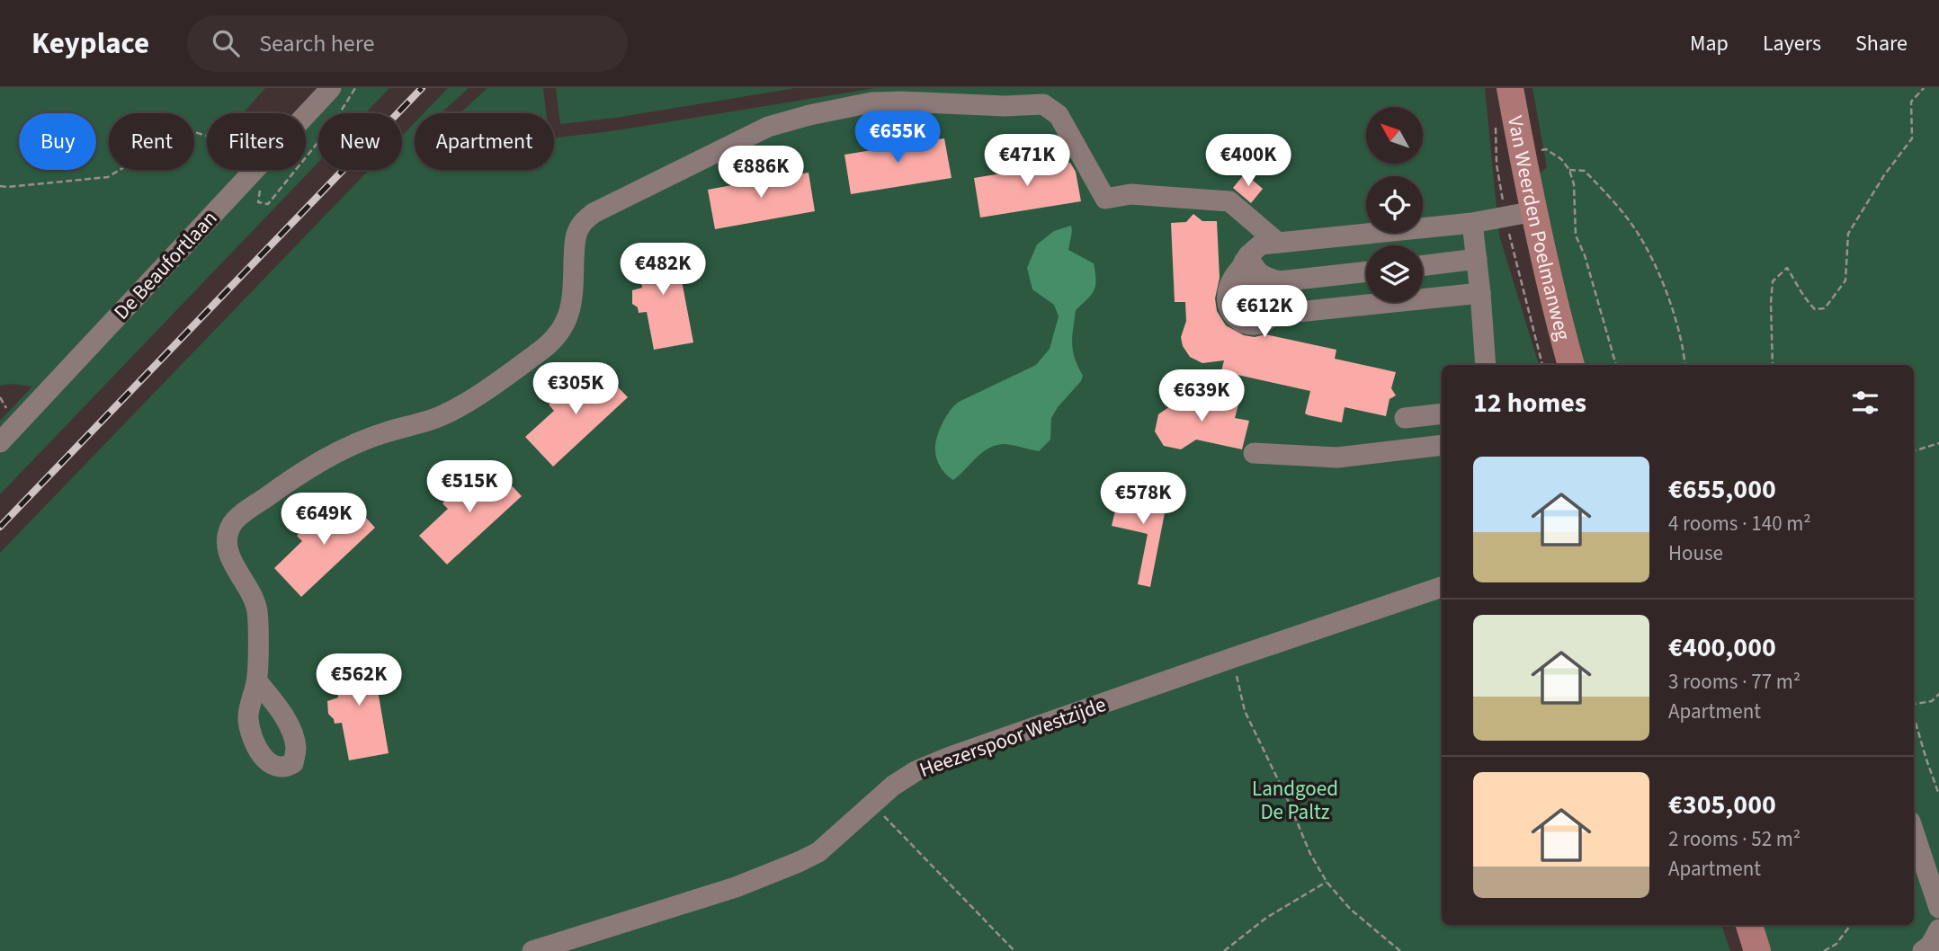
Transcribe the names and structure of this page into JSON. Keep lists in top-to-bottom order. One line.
{"streets":{"main road":["Van Weerden Poelmanweg"],"street":["De Beaufortlaan","Heezerspoor Westzijde"]},"parks":["Landgoed De Paltz"],"north":"top left","page":{"header":"Keyplace","search":"Search here","nav":["Map","Layers","Share"],"price":["€655K","€471K","€400K","€886K","€482K","€612K","€305K","€639K","€515K","€578K","€649K","€562K"],"chip":["Buy","Rent","Filters","New","Apartment"],"heading":"12 homes","list":[{"name":"€655,000","note":"4 rooms · 140 m² · House"},{"name":"€400,000","note":"3 rooms · 77 m² · Apartment"},{"name":"€305,000","note":"2 rooms · 52 m² · Apartment"}]}}
